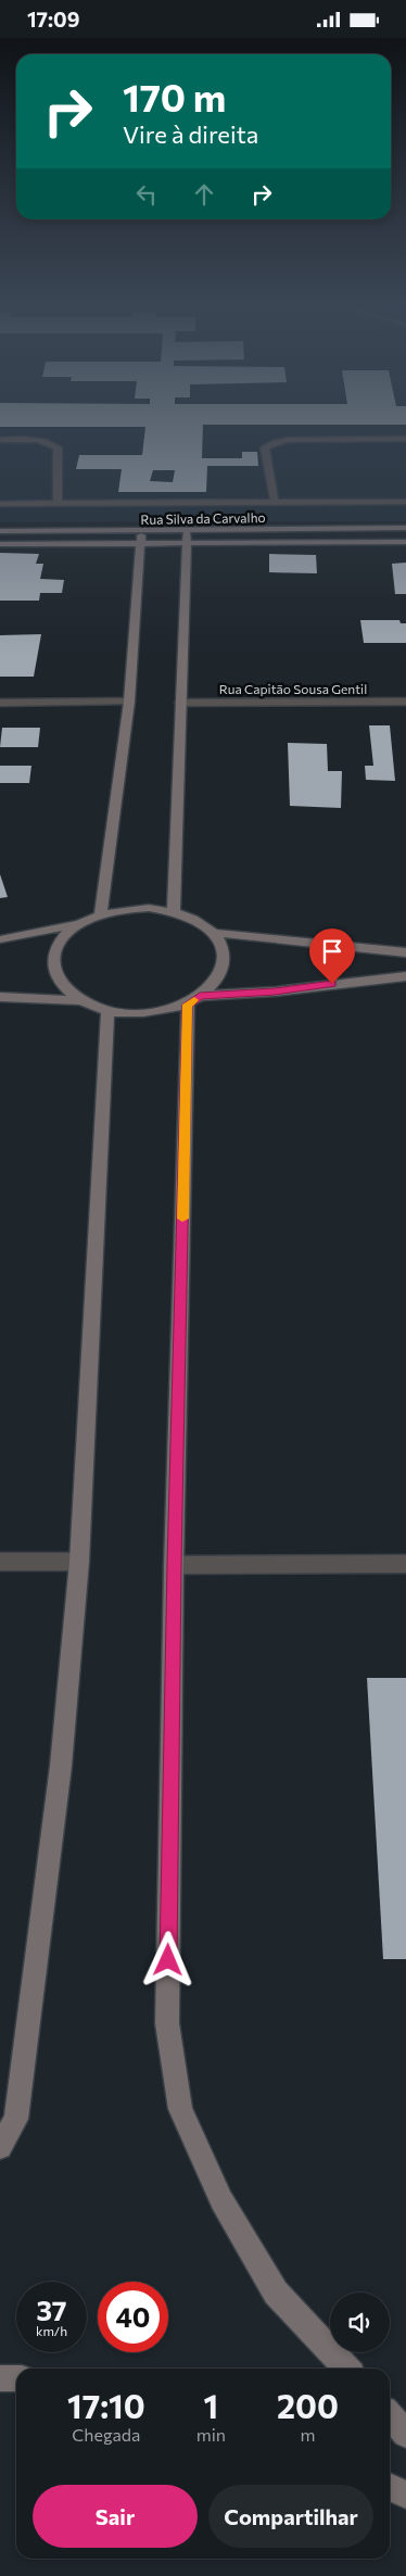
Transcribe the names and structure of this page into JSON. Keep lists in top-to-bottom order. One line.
{"streets":{"street":["Rua Silva da Carvalho","Rua Capitão Sousa Gentil"]},"page":{"status":"17:09","turn":["170 m","Vire à direita"],"speed":"37 km/h","limit":"40","eta":["17:10","Chegada","1","min","200","m"],"buttons":["Sair","Compartilhar"]}}
